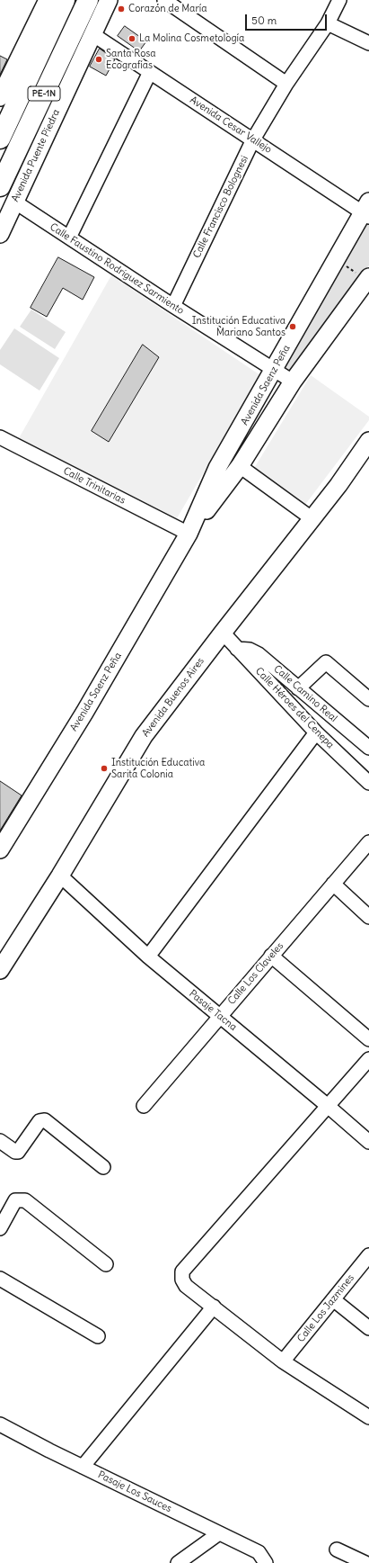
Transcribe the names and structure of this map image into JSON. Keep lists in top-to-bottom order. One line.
{"streets":{"highway":["PE-1N"],"main road":["Avenida Puente Piedra","Avenida Saenz Peña","Avenida Buenos Aires"],"street":["Avenida Cesar Vallejo","Calle Francisco Bolognesi","Calle Faustino Rodriguez Sarmiento","Calle Trinitarias","Calle Camino Real","Calle Héroes del Cenepa","Calle Los Claveles","Pasaje Tacna","Calle Los Jazmines","Pasaje Los Sauces"]},"crossings":[["Avenida Cesar Vallejo","Avenida Puente Piedra"],["Avenida Cesar Vallejo","Calle Francisco Bolognesi"],["Avenida Cesar Vallejo","Avenida Saenz Peña"],["Avenida Puente Piedra","Calle Faustino Rodriguez Sarmiento"],["Calle Francisco Bolognesi","Calle Faustino Rodriguez Sarmiento"],["Calle Faustino Rodriguez Sarmiento","Avenida Saenz Peña"],["Avenida Saenz Peña","Calle Trinitarias"],["Calle Camino Real","Calle Héroes del Cenepa"],["Avenida Buenos Aires","Calle Héroes del Cenepa"],["Avenida Buenos Aires","Pasaje Tacna"],["Calle Los Claveles","Pasaje Tacna"]],"places":["Corazón de María","La Molina Cosmetología","Santa Rosa Ecografías","Institución Educativa Mariano Santos","Institución Educativa Sarita Colonia"],"scale_bar":"50 m"}
